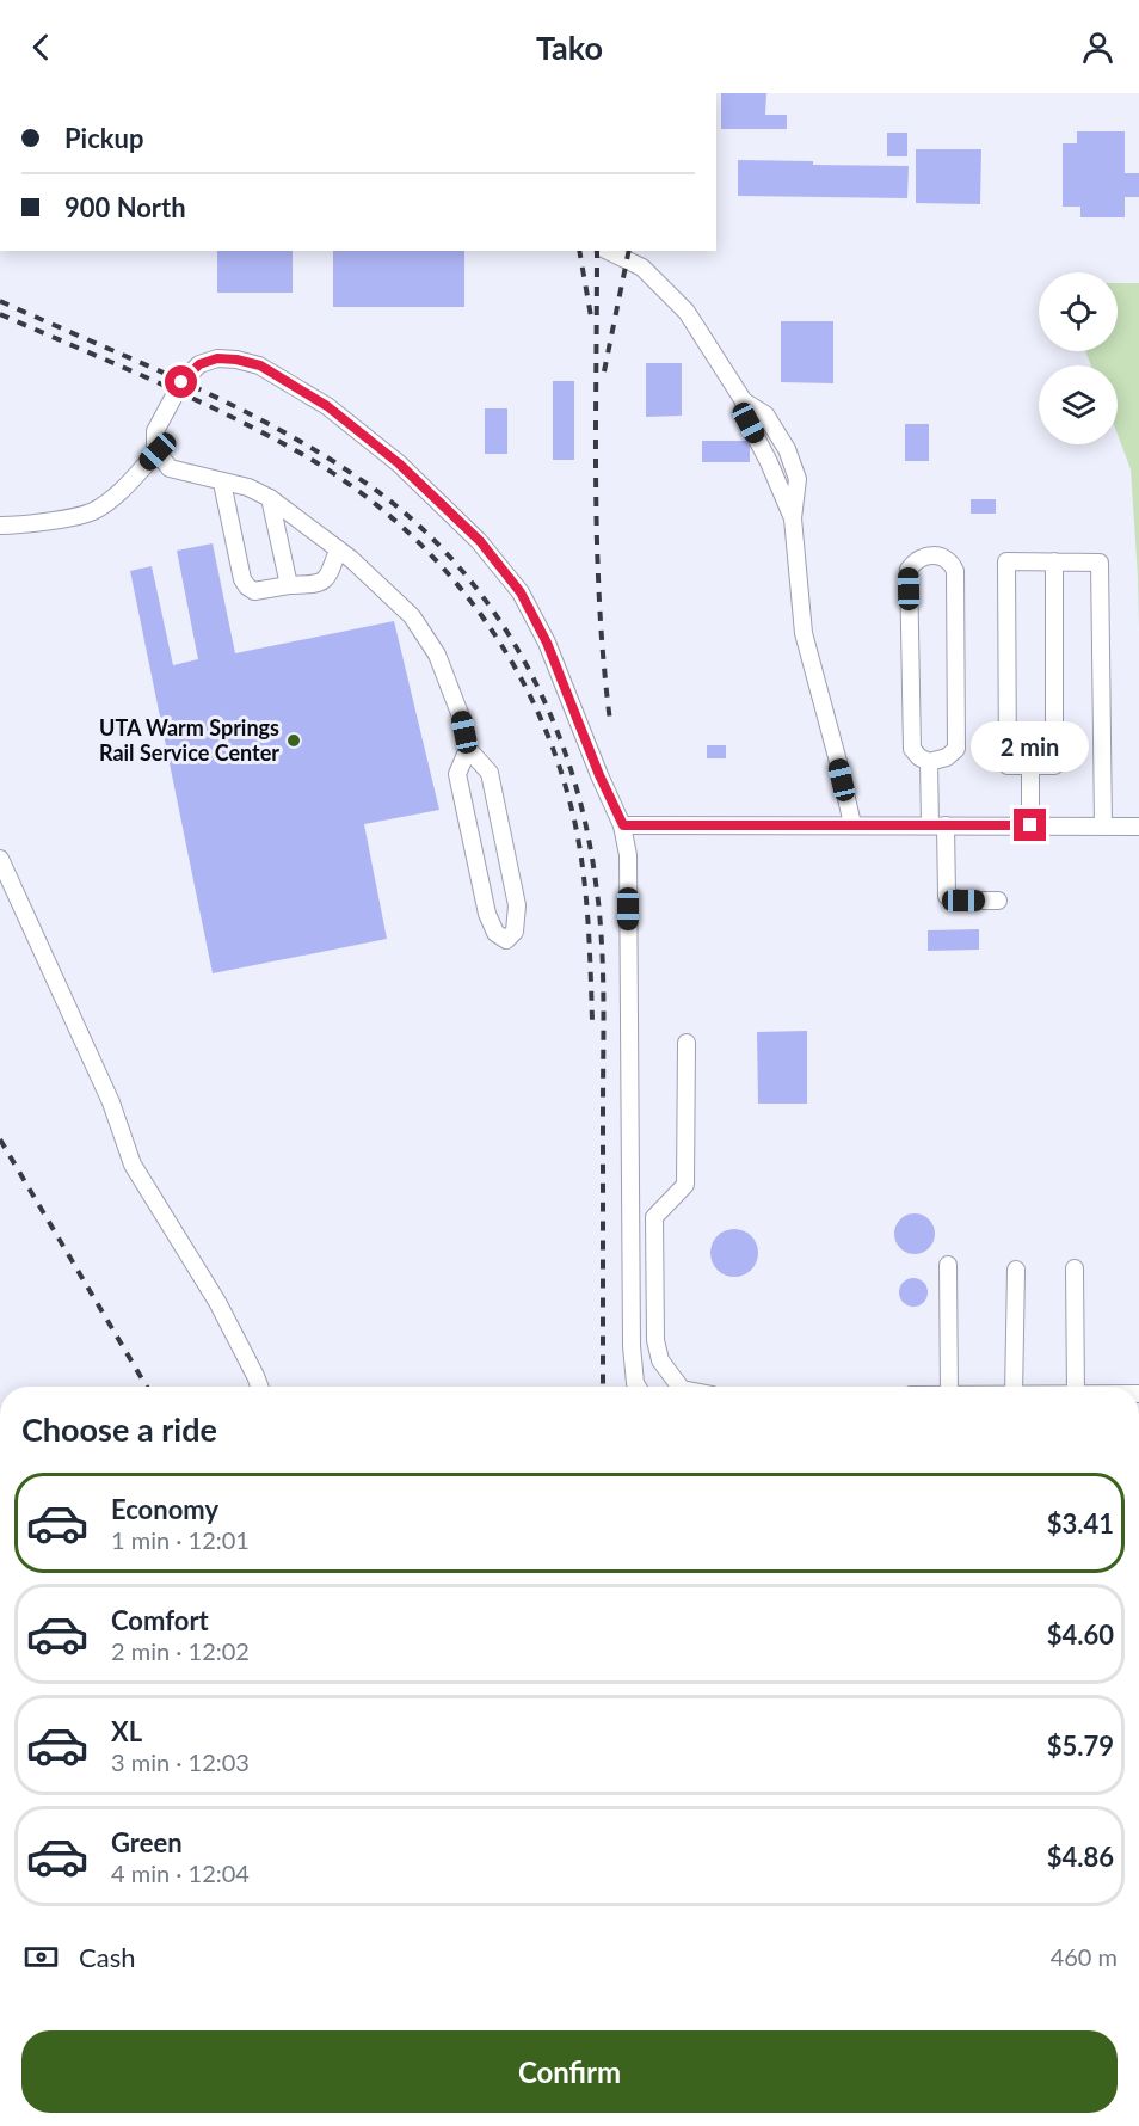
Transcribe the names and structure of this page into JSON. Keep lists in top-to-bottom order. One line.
{"places":["UTA Warm Springs Rail Service Center"],"page":{"header":"Tako","banner":["Pickup","900 North"],"bubble":"2 min","heading":"Choose a ride","list":[{"name":"Economy","note":"1 min · 12:01","value":"$3.41"},{"name":"Comfort","note":"2 min · 12:02","value":"$4.60"},{"name":"XL","note":"3 min · 12:03","value":"$5.79"},{"name":"Green","note":"4 min · 12:04","value":"$4.86"}],"pay":["Cash","460 m"],"buttons":"Confirm"}}
